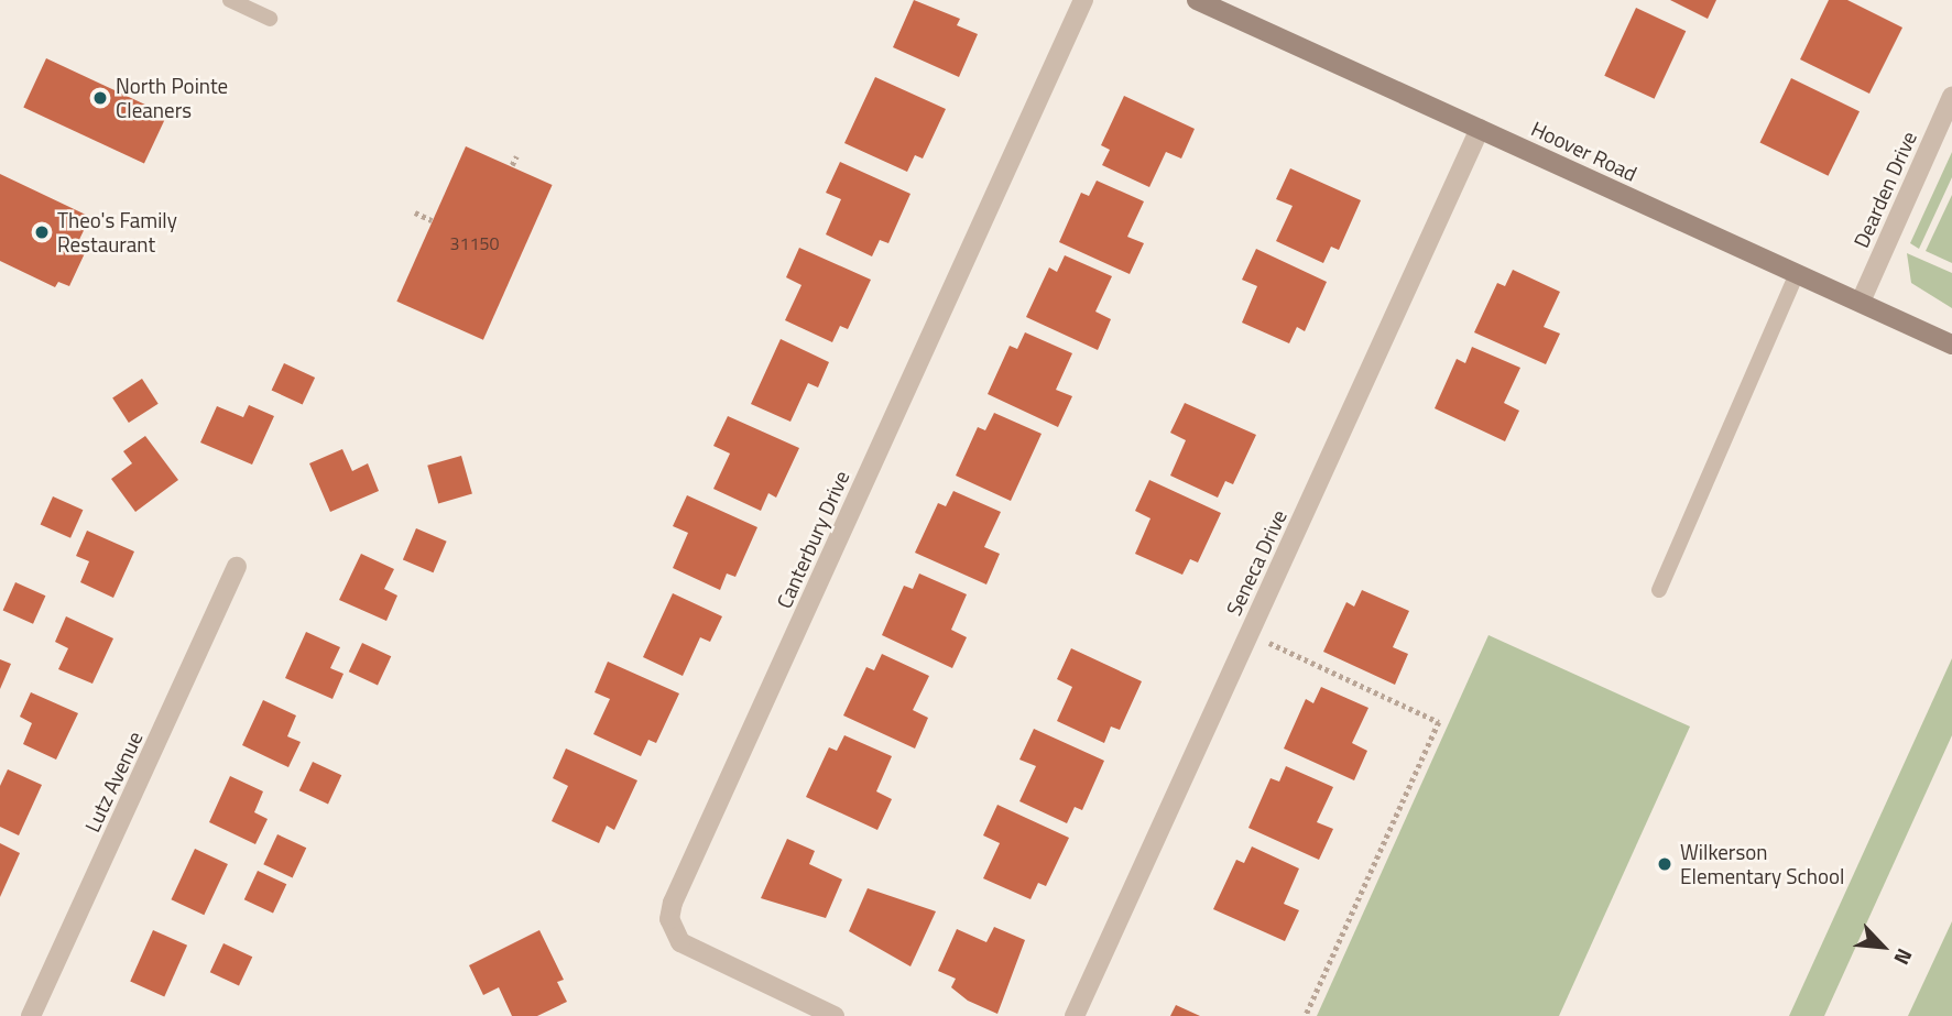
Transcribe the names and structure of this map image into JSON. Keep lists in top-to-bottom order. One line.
{"streets":{"main road":["Hoover Road"],"street":["Dearden Drive","Canterbury Drive","Seneca Drive","Lutz Avenue"]},"crossings":[["Hoover Road","Dearden Drive"],["Hoover Road","Seneca Drive"]],"places":["North Pointe Cleaners","Theo's Family Restaurant","Wilkerson Elementary School"],"house_numbers":["31150"],"north":"bottom right"}
